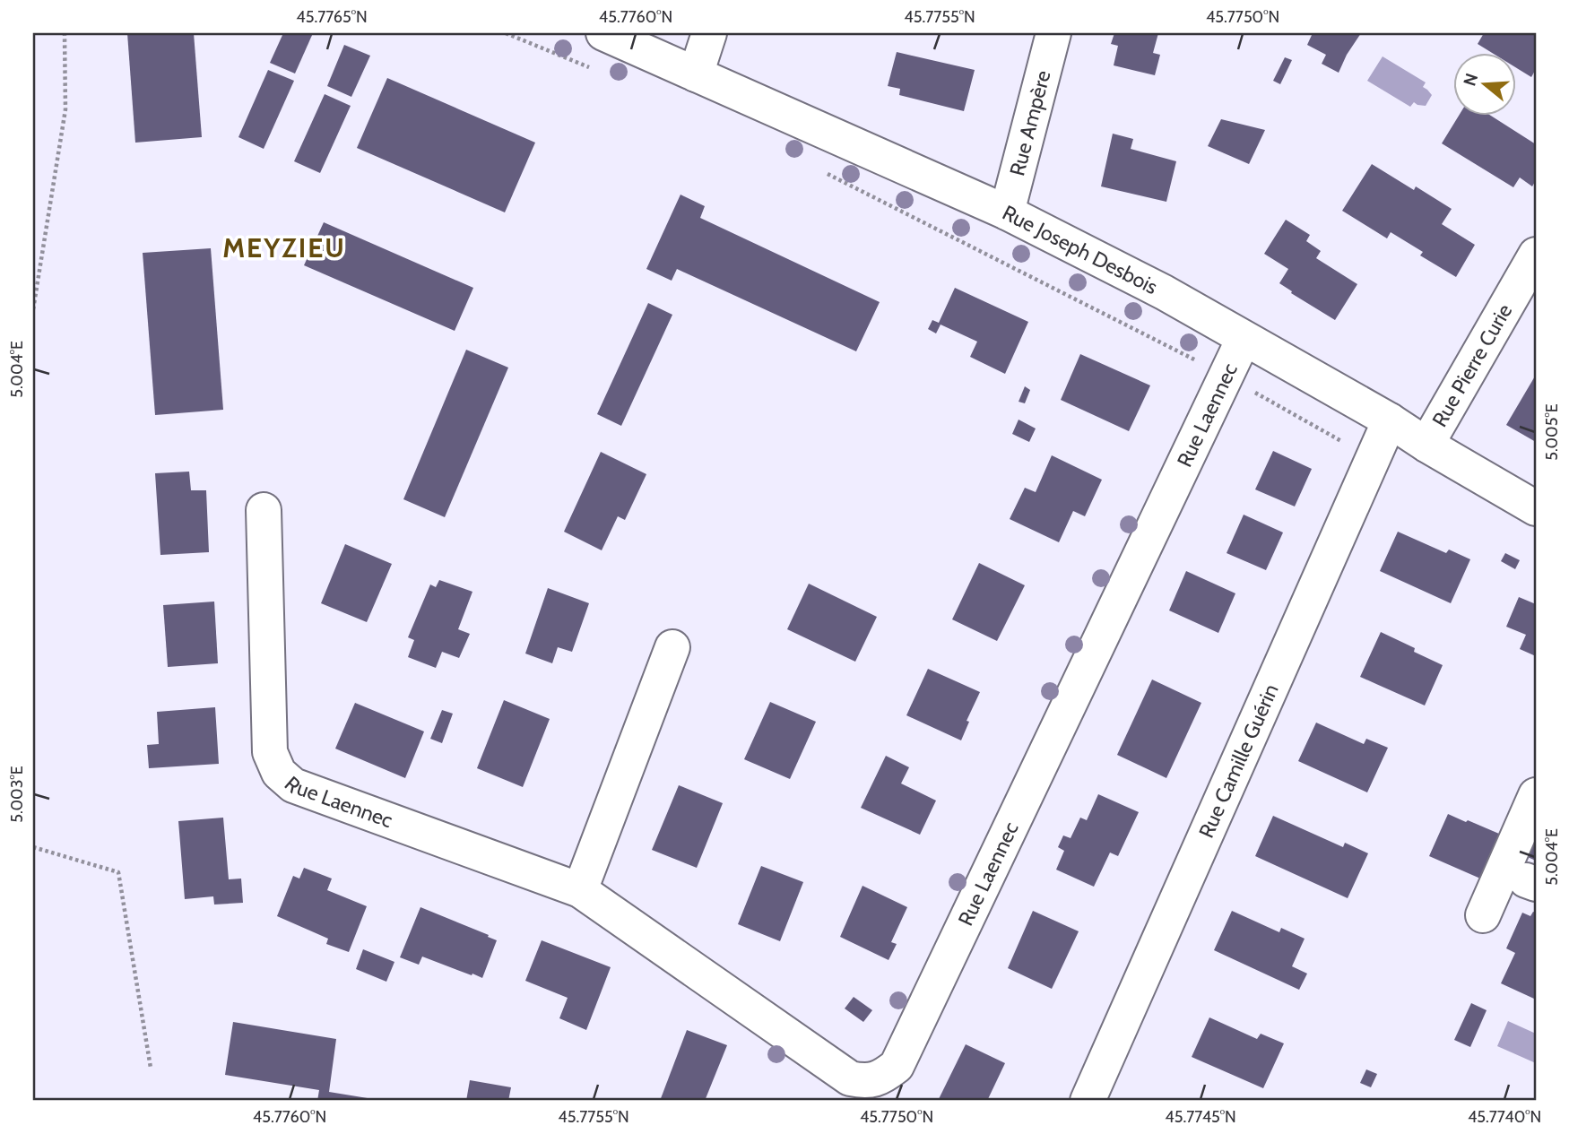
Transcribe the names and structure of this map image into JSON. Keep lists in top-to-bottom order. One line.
{"streets":{"street":["Rue Ampère","Rue Joseph Desbois","Rue Pierre Curie","Rue Laennec","Rue Camille Guérin"]},"crossings":[["Rue Ampère","Rue Joseph Desbois"],["Rue Joseph Desbois","Rue Pierre Curie"],["Rue Joseph Desbois","Rue Laennec"],["Rue Joseph Desbois","Rue Camille Guérin"]],"districts":["MEYZIEU"],"north":"left","coordinates":["45.7765°N","45.7760°N","45.7755°N","45.7750°N","5.004°E","5.005°E","5.003°E","45.7745°N","45.7740°N"]}
